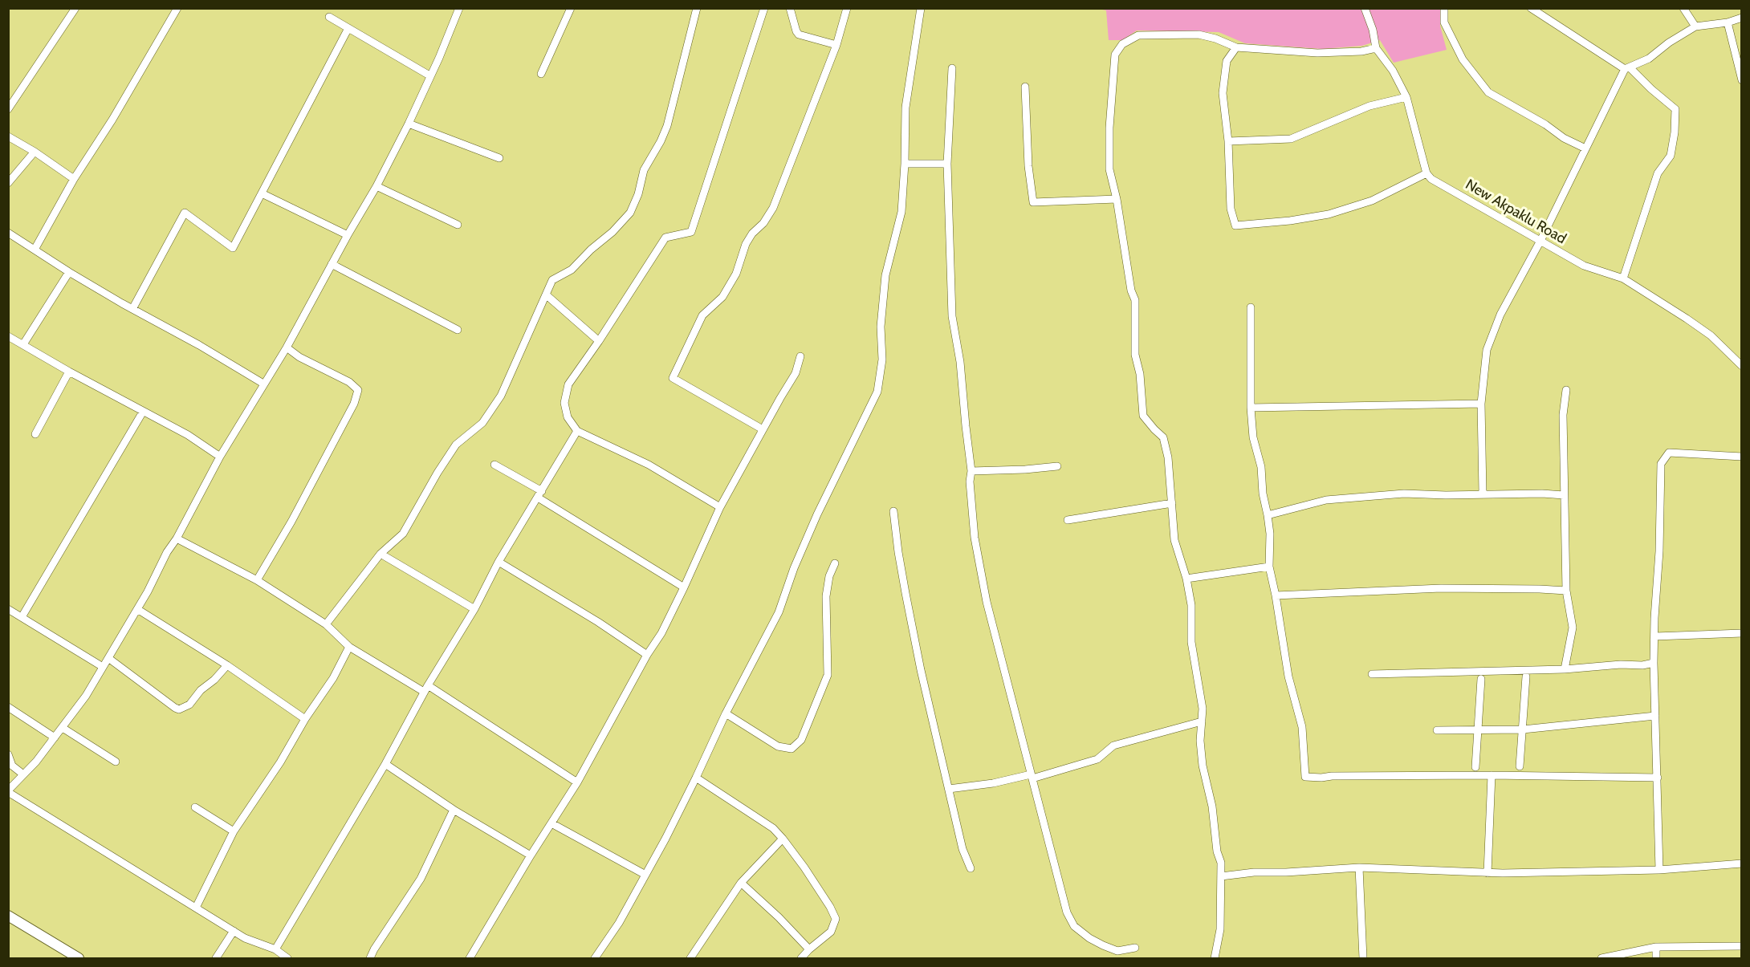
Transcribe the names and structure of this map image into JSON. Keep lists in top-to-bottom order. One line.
{"streets":{"street":["New Akpaklu Road"]}}
